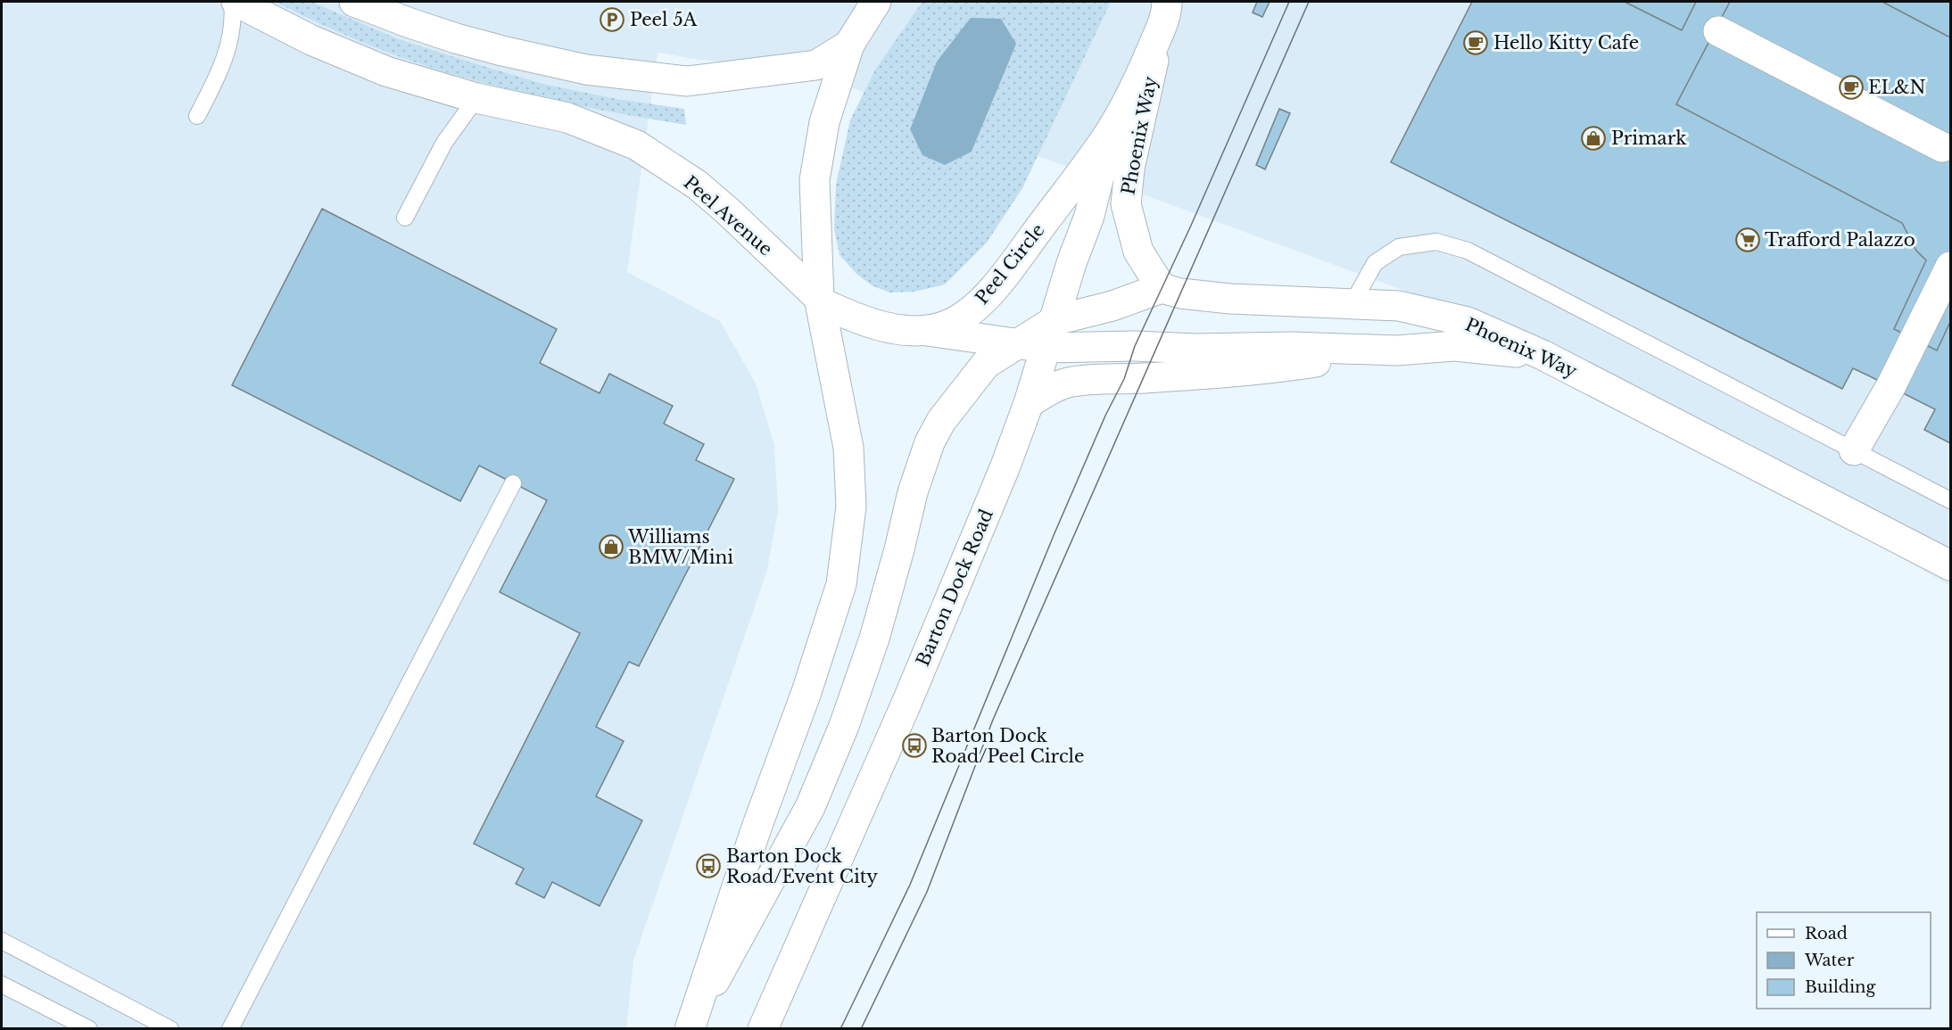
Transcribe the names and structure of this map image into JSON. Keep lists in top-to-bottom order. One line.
{"streets":{"street":["Phoenix Way","Peel Avenue","Peel Circle","Barton Dock Road"]},"crossings":[["Phoenix Way","Peel Circle"],["Peel Avenue","Peel Circle"],["Peel Circle","Barton Dock Road"]],"places":{"parking":["Peel 5A"],"cafe":["Hello Kitty Cafe","EL&N"],"shop":["Primark","Williams BMW/Mini"],"supermarket":["Trafford Palazzo"],"bus stop":["Barton Dock Road/Peel Circle","Barton Dock Road/Event City"]},"legend":["Road","Water","Building"]}
